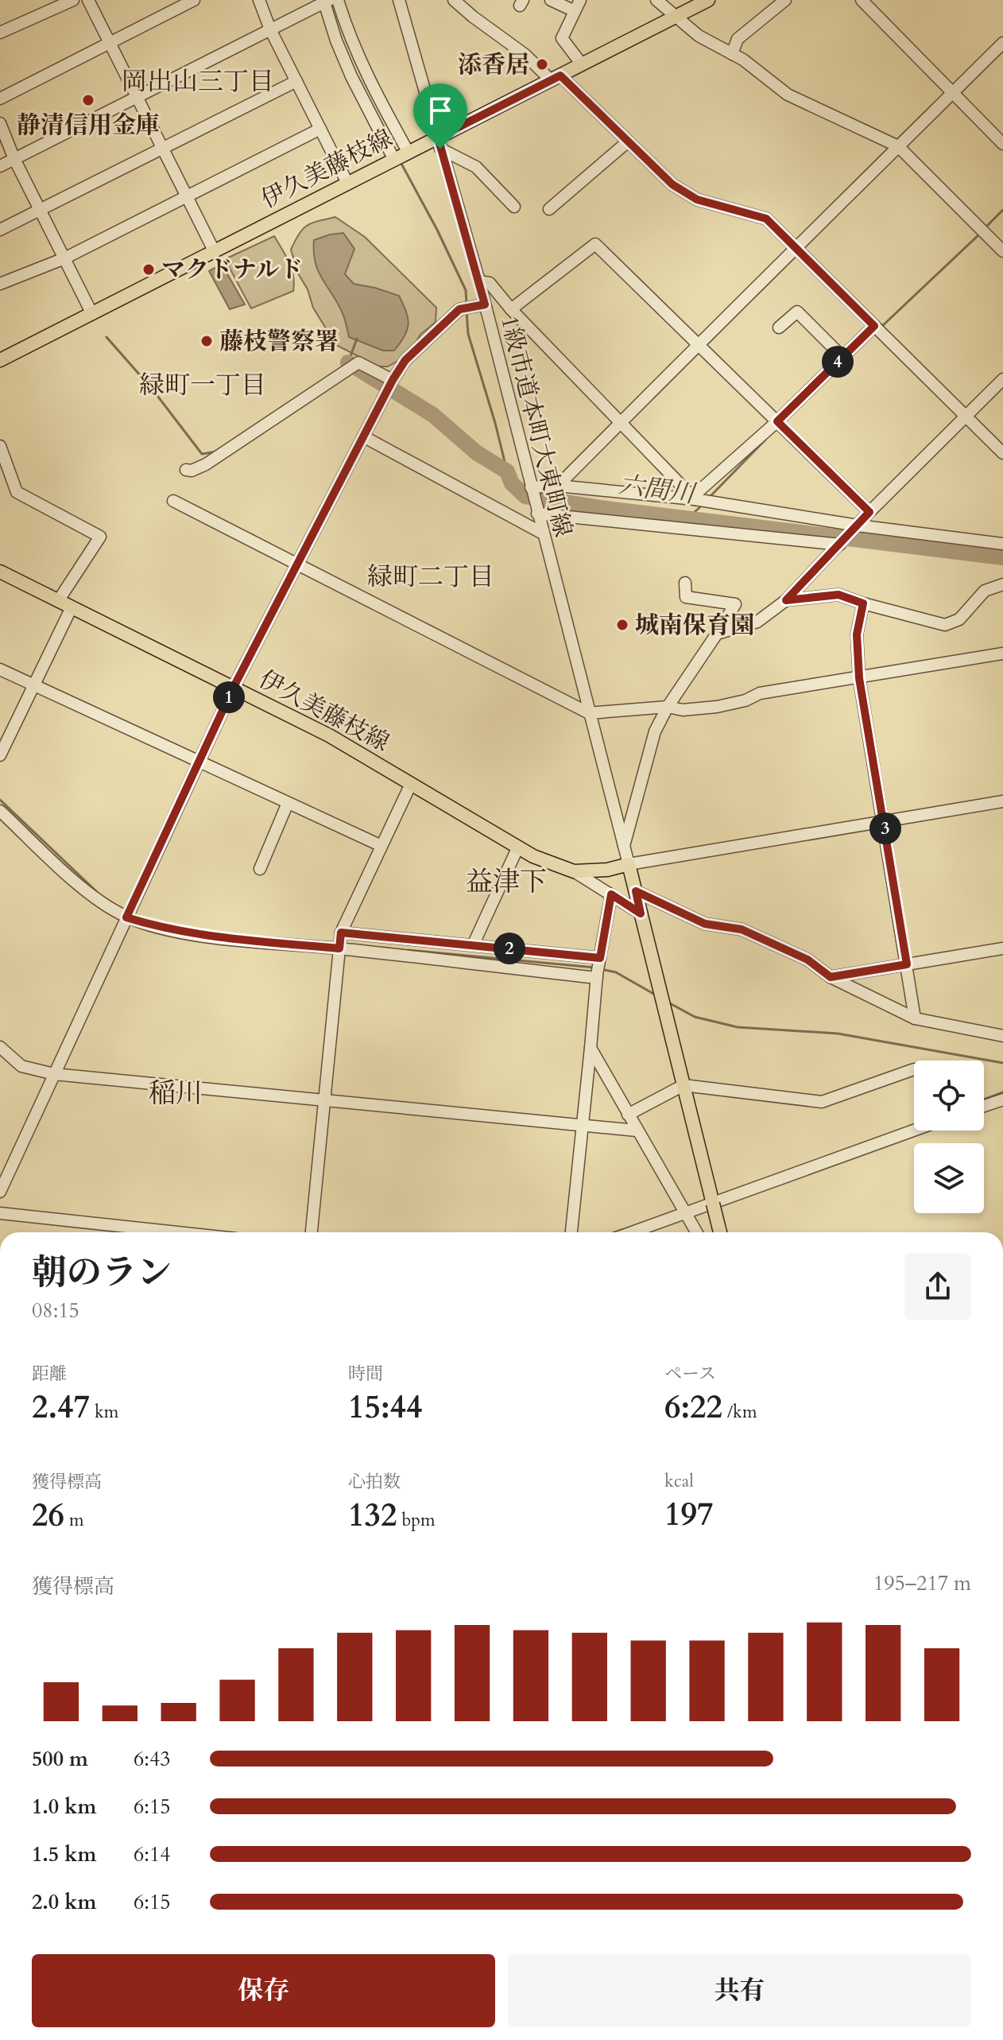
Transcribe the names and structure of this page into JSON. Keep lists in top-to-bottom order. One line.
{"streets":{"main road":["伊久美藤枝線"],"street":["1級市道本町大東町線"]},"crossings":[["伊久美藤枝線","1級市道本町大東町線"]],"districts":["岡出山三丁目","緑町一丁目","緑町二丁目","益津下","稲川"],"water":["六間川"],"places":["添香居","静清信用金庫","マクドナルド","藤枝警察署","城南保育園"],"page":{"pins":["4","1","3","2"],"heading":["朝のラン","08:15"],"stats":[["距離","2.47 km"],["時間","15:44"],["ペース","6:22 /km"],["獲得標高","26 m"],["心拍数","132 bpm"],["kcal","197"]],"chart":["獲得標高","195–217 m"],"list":[{"name":"500 m","note":"6:43"},{"name":"1.0 km","note":"6:15"},{"name":"1.5 km","note":"6:14"},{"name":"2.0 km","note":"6:15"}],"buttons":["保存","共有"]}}
